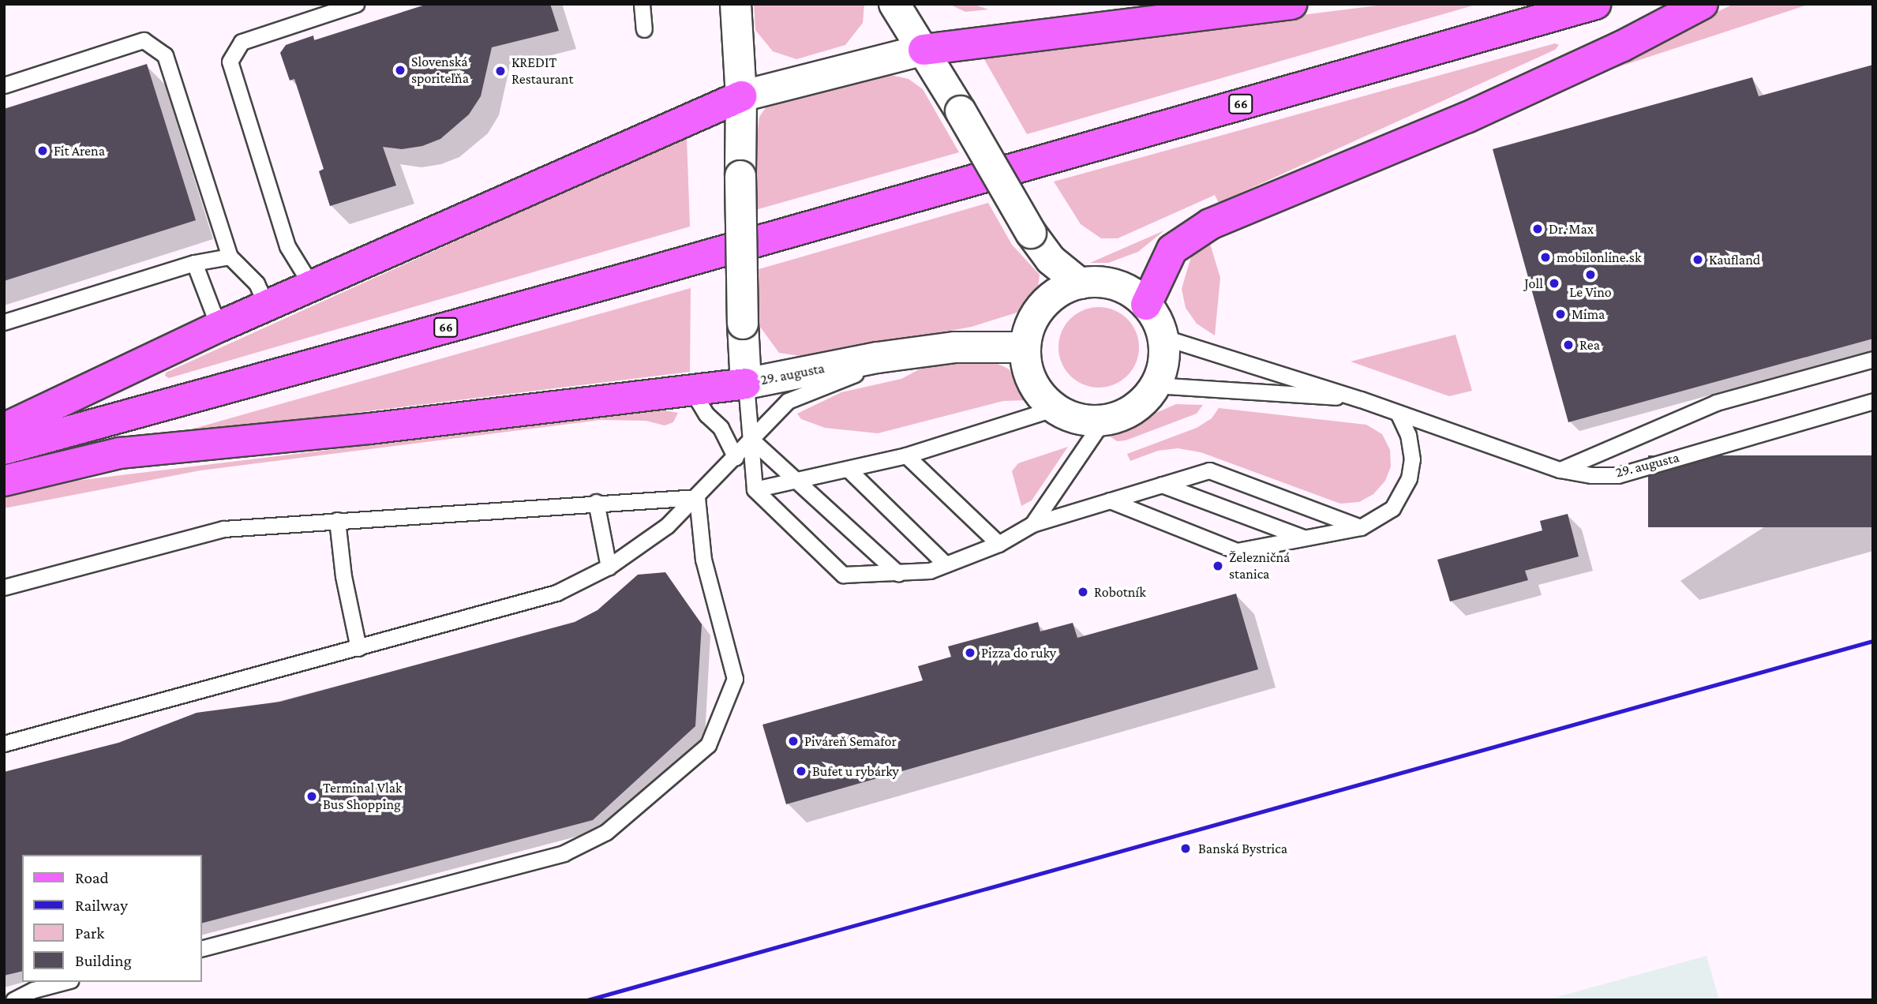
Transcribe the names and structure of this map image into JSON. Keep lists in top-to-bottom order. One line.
{"streets":{"main road":["66"],"street":["29. augusta"]},"places":["Slovenská sporiteľňa","KREDIT Restaurant","Fit Arena","Dr. Max","mobilonline.sk","Kaufland","Le Vino","Joll","Mima","Rea","Železničná stanica","Robotník","Pizza do ruky","Piváreň Semafor","Bufet u rybárky","Terminal Vlak Bus Shopping","Banská Bystrica"],"legend":["Road","Railway","Park","Building"]}
